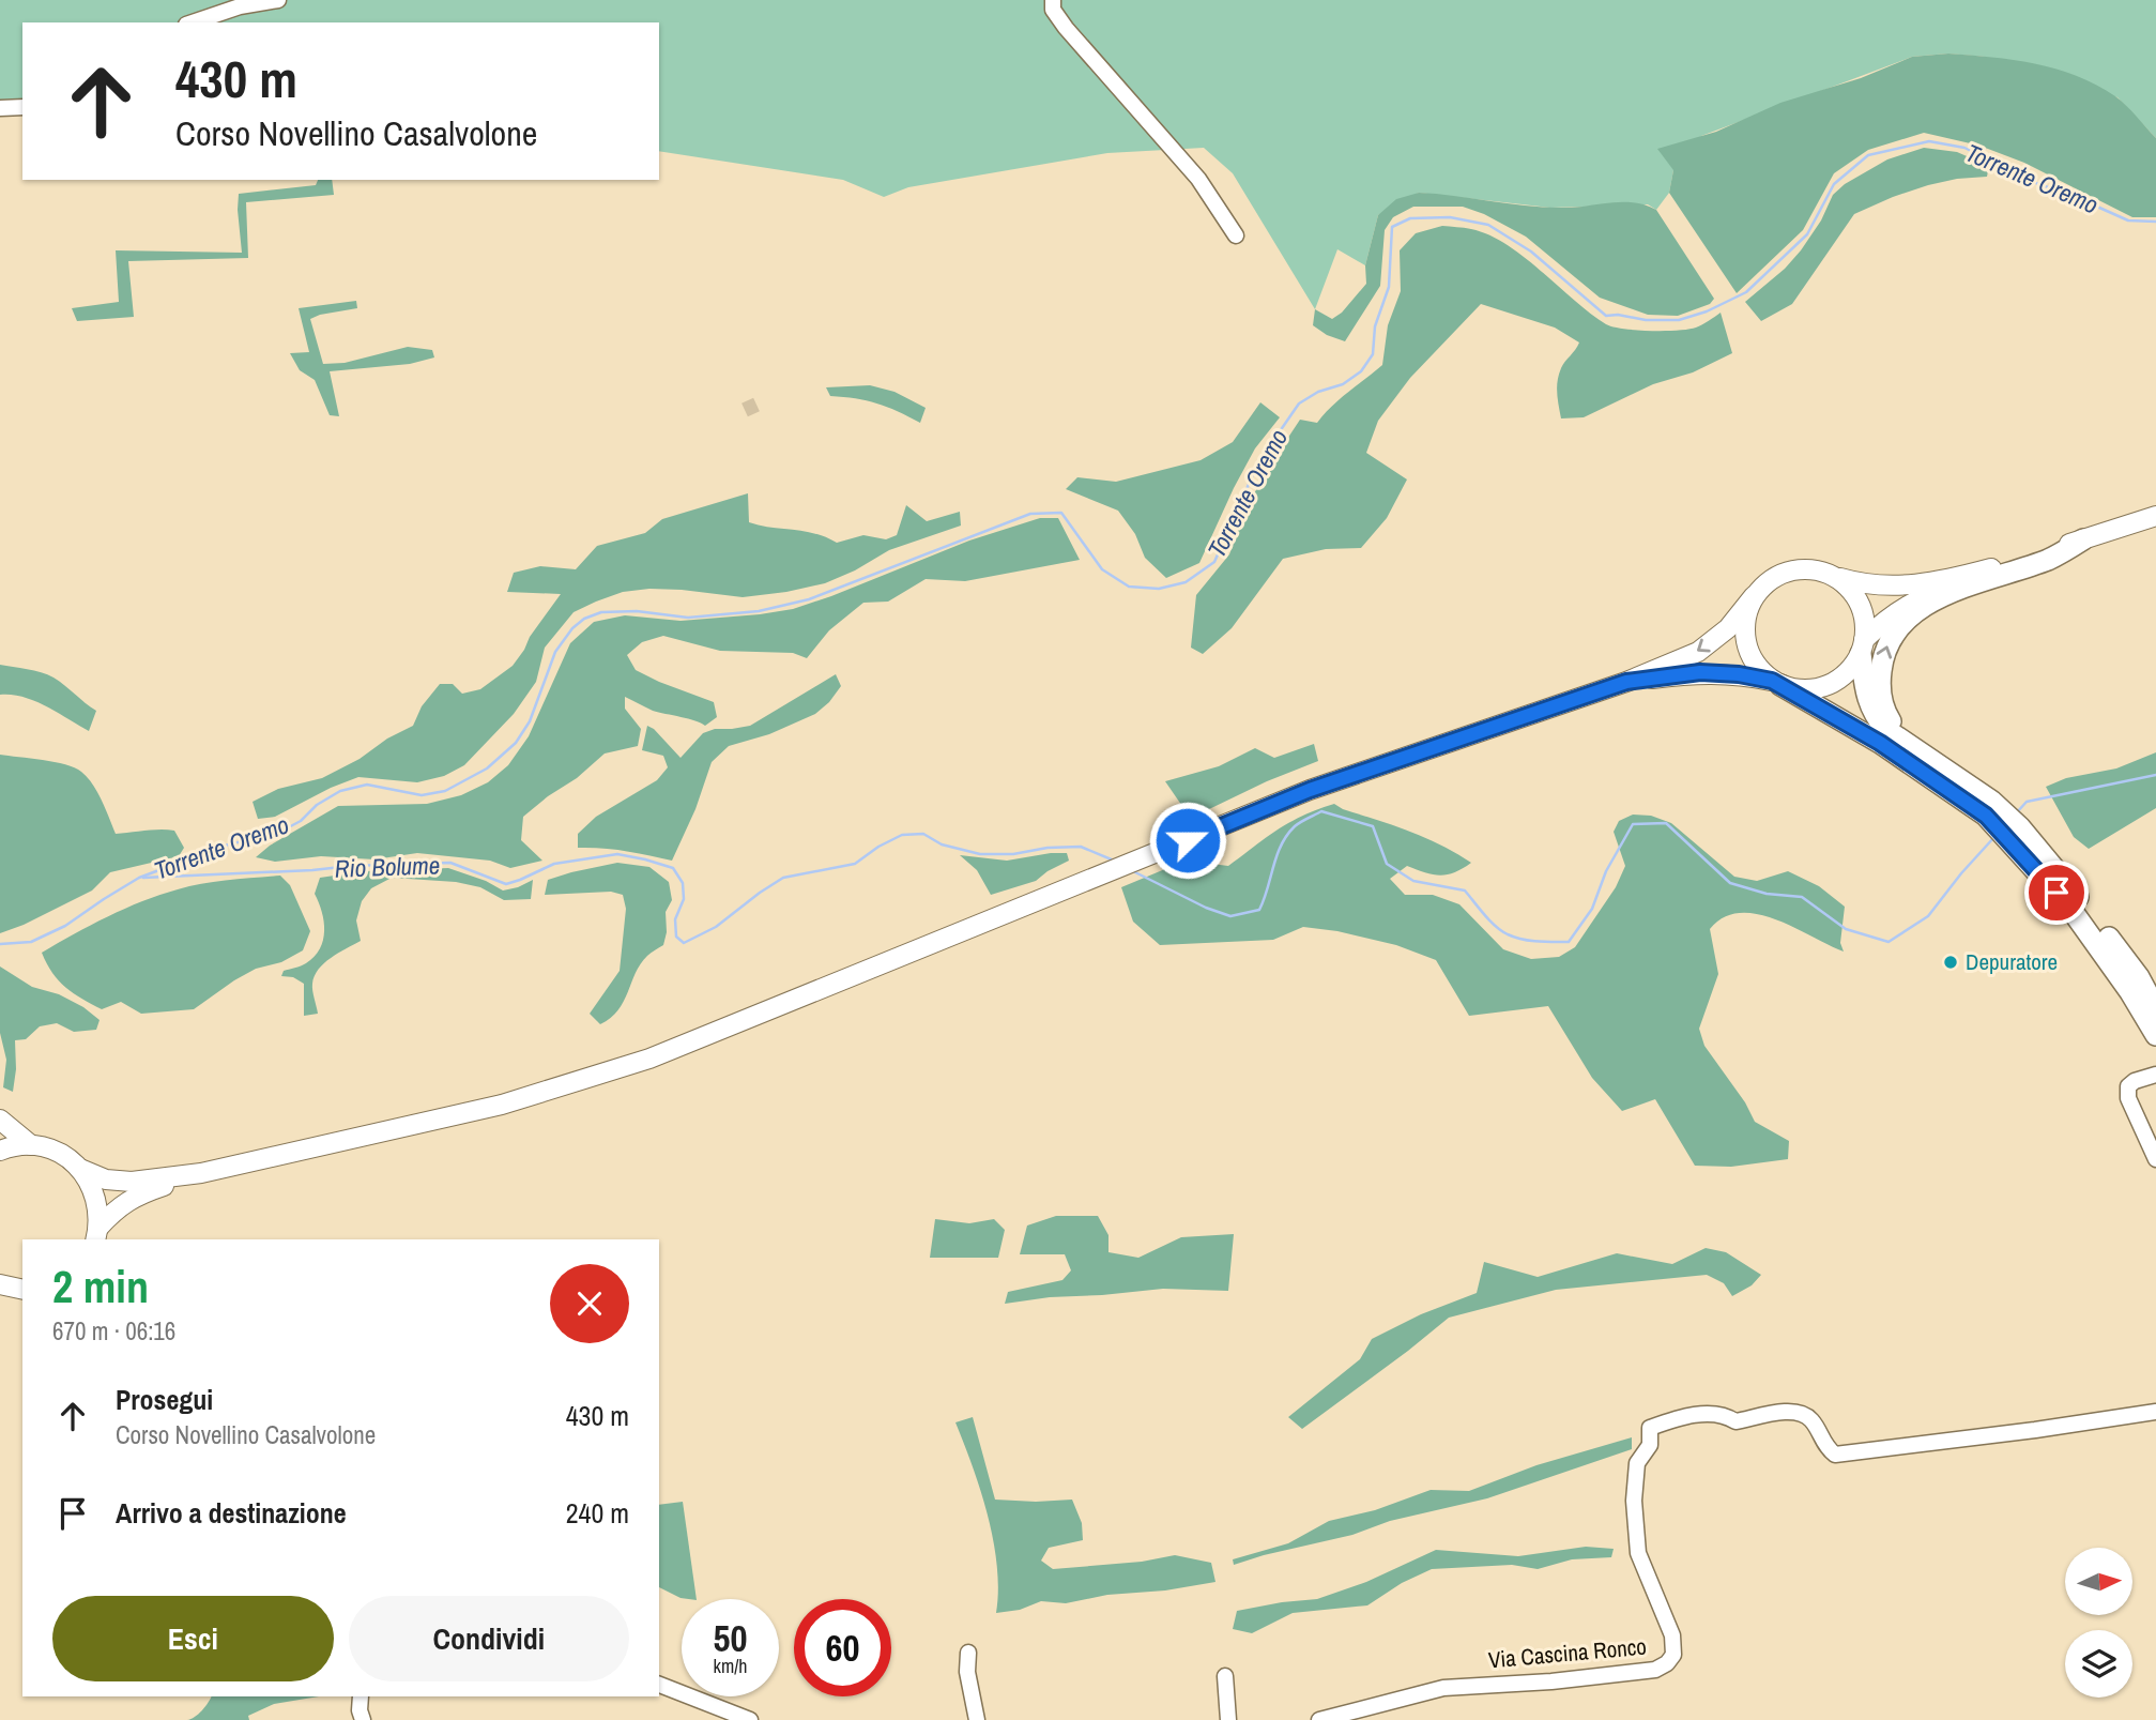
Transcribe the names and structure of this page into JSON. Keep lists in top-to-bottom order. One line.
{"streets":{"street":["Via Cascina Ronco"]},"water":["Torrente Oremo","Rio Bolume"],"places":["Depuratore"],"north":"right","page":{"turn":["430 m","Corso Novellino Casalvolone"],"heading":["2 min","670 m · 06:16"],"list":[{"name":"Prosegui","note":"Corso Novellino Casalvolone","value":"430 m"},{"name":"Arrivo a destinazione","value":"240 m"}],"buttons":["Esci","Condividi"],"speed":"50 km/h","limit":"60"}}
